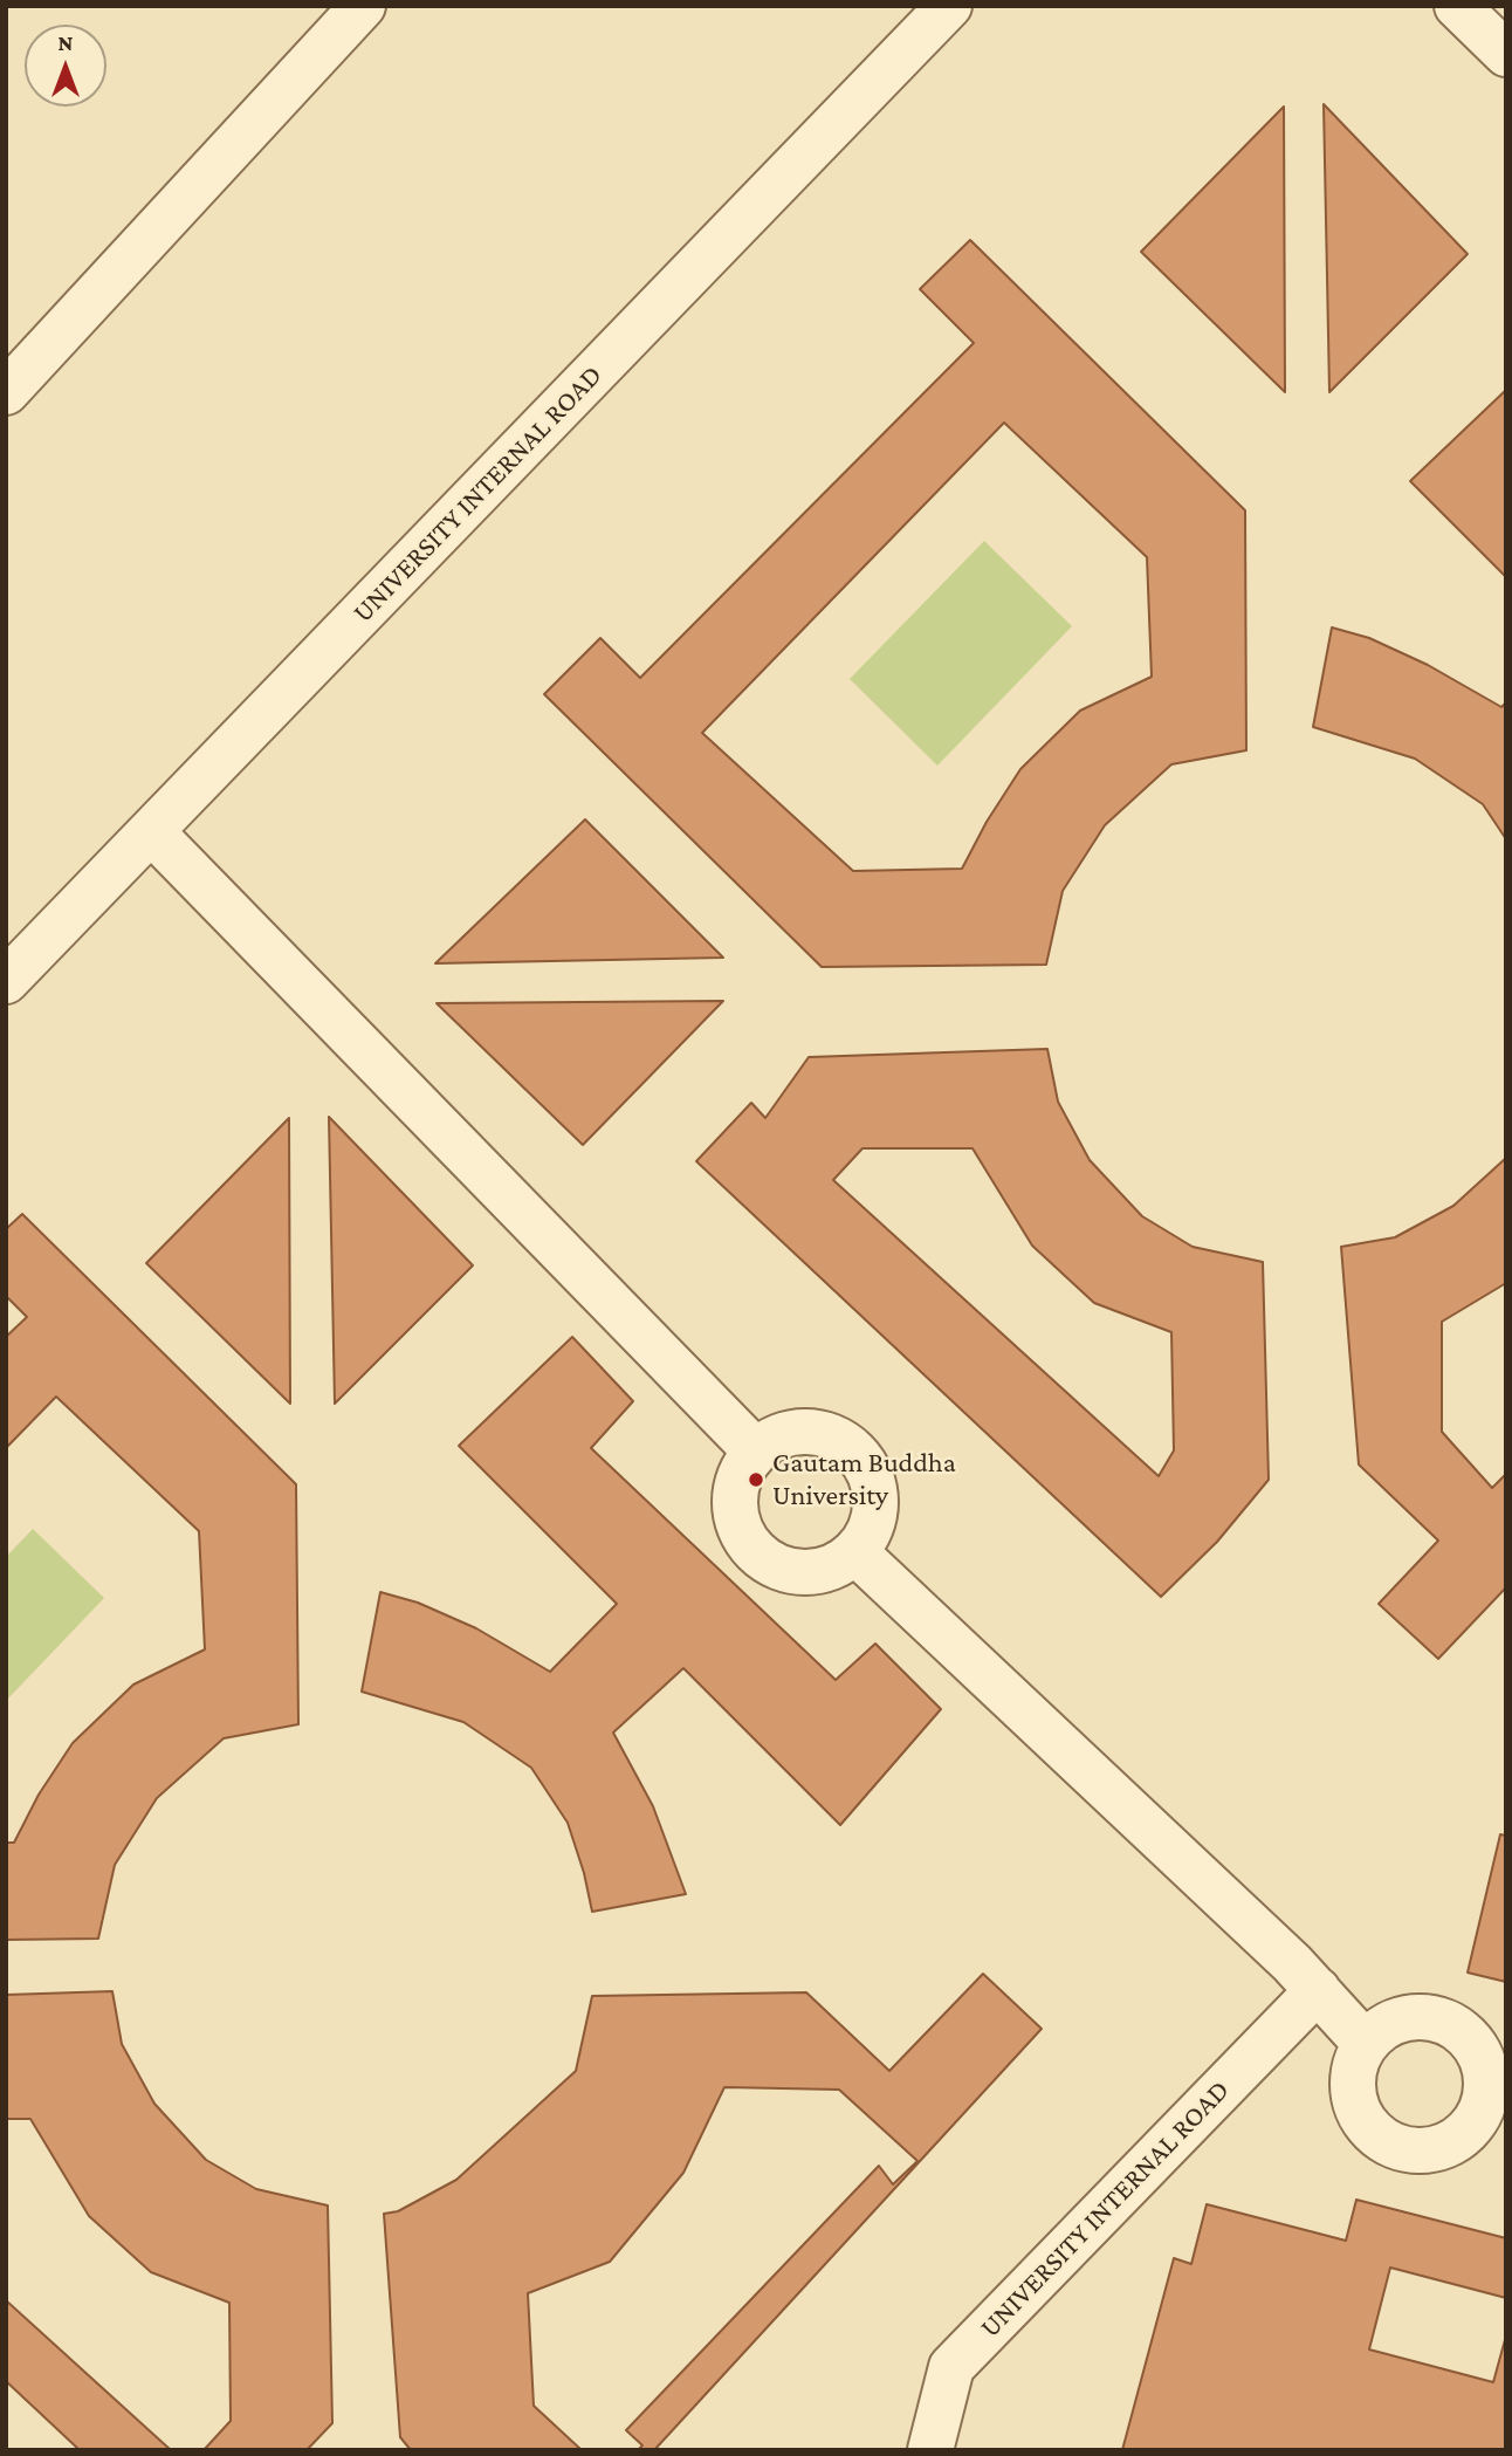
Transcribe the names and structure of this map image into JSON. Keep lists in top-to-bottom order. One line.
{"streets":{"street":["UNIVERSITY INTERNAL ROAD"]},"places":["Gautam Buddha University"],"north":"top"}
